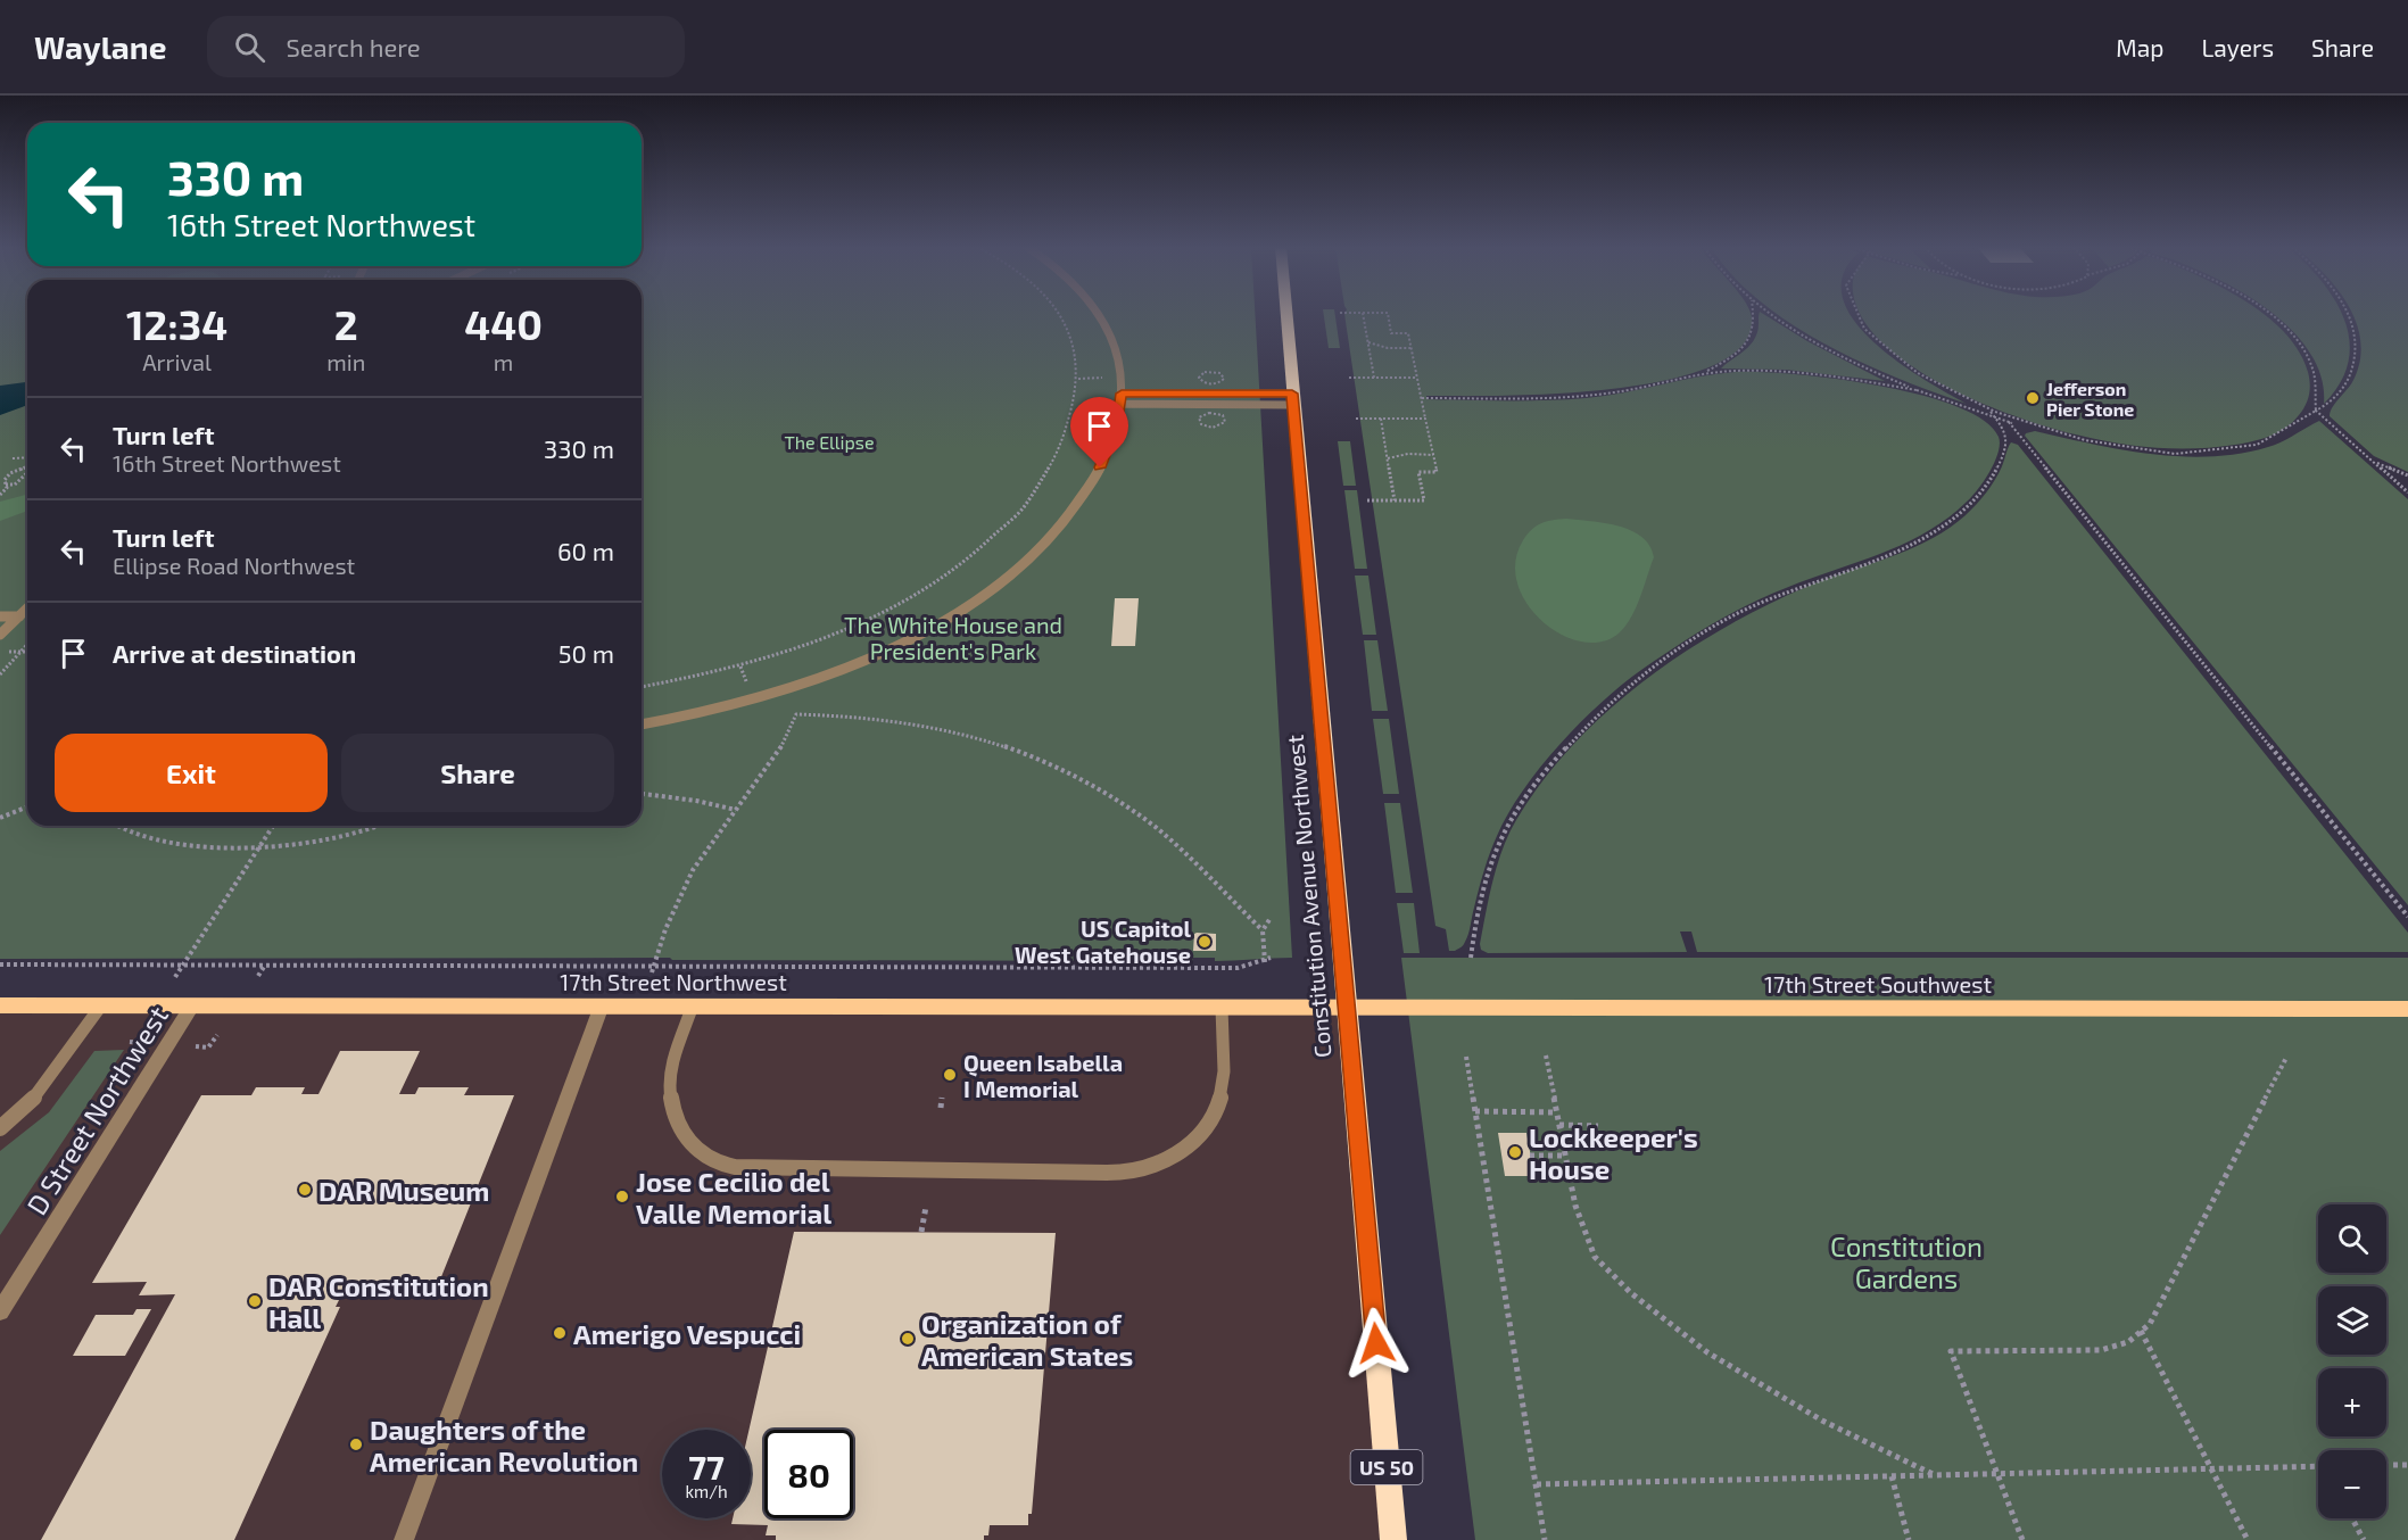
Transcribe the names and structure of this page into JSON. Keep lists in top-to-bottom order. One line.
{"streets":{"highway":["Constitution Avenue Northwest","US 50"],"main road":["17th Street Northwest","17th Street Southwest"],"street":["D Street Northwest"]},"crossings":[["Constitution Avenue Northwest","17th Street Northwest"],["Constitution Avenue Northwest","17th Street Southwest"],["17th Street Northwest","17th Street Southwest"],["17th Street Northwest","D Street Northwest"]],"parks":["The Ellipse","The White House and President's Park","Constitution Gardens"],"places":["Jefferson Pier Stone","US Capitol West Gatehouse","Queen Isabella I Memorial","Lockkeeper's House","DAR Museum","Jose Cecilio del Valle Memorial","DAR Constitution Hall","Amerigo Vespucci","Organization of American States","Daughters of the American Revolution"],"page":{"header":"Waylane","search":"Search here","nav":["Map","Layers","Share"],"turn":["330 m","16th Street Northwest"],"eta":["12:34","Arrival","2","min","440","m"],"list":[{"name":"Turn left","note":"16th Street Northwest","value":"330 m"},{"name":"Turn left","note":"Ellipse Road Northwest","value":"60 m"},{"name":"Arrive at destination","value":"50 m"}],"buttons":["Exit","Share"],"map_buttons":["+","−"],"speed":"77 km/h","limit":"80"}}
